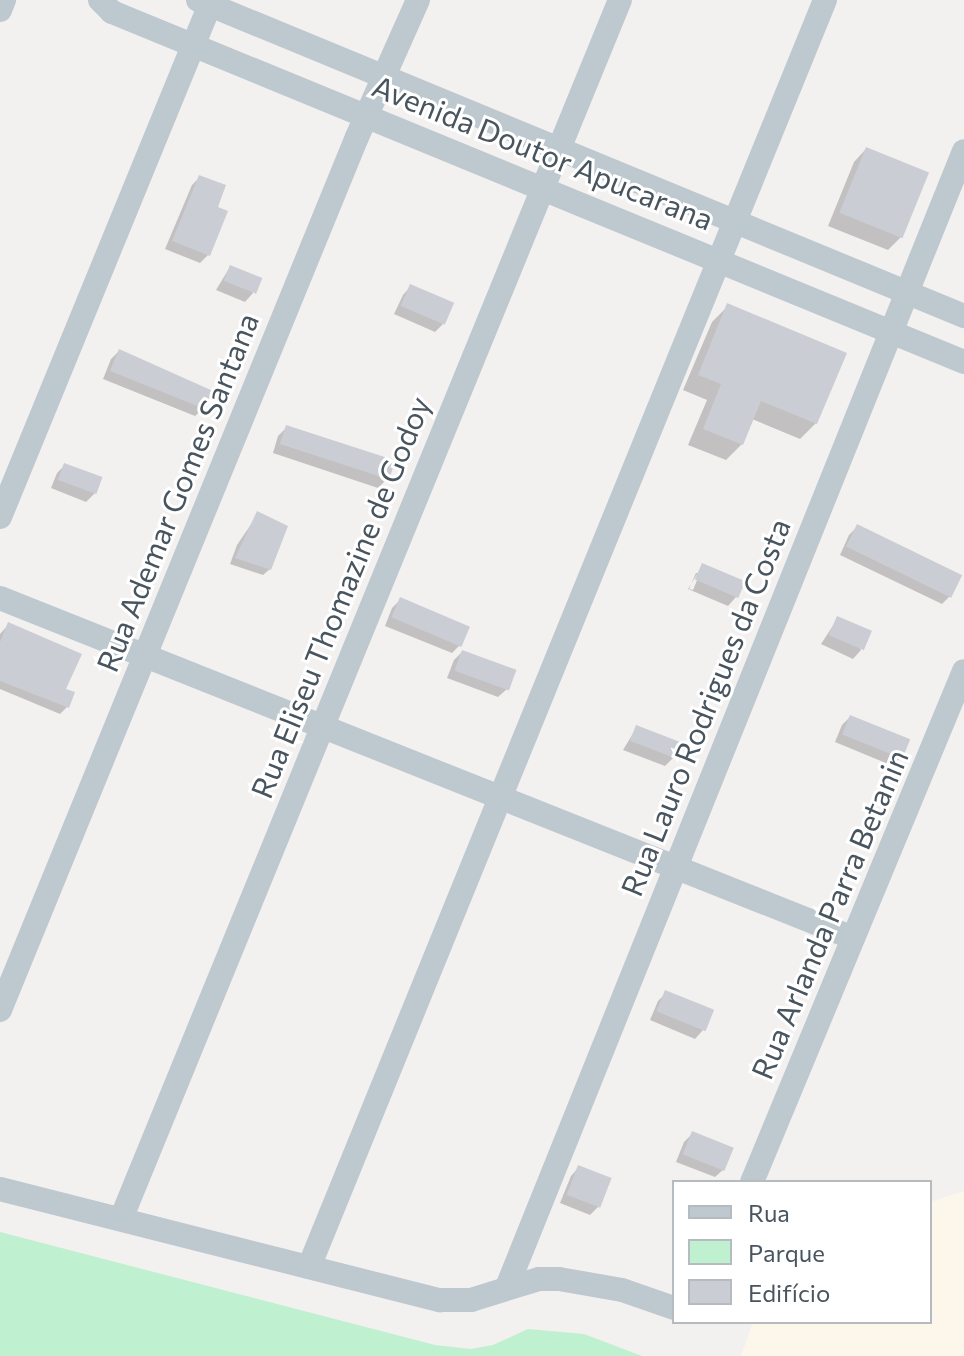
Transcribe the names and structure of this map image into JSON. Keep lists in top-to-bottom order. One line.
{"streets":{"street":["Avenida Doutor Apucarana","Rua Ademar Gomes Santana","Rua Eliseu Thomazine de Godoy","Rua Lauro Rodrigues da Costa","Rua Arlanda Parra Betanin"]},"crossings":[["Avenida Doutor Apucarana","Rua Ademar Gomes Santana"],["Avenida Doutor Apucarana","Rua Eliseu Thomazine de Godoy"],["Avenida Doutor Apucarana","Rua Lauro Rodrigues da Costa"]],"legend":["Rua","Parque","Edifício"]}
